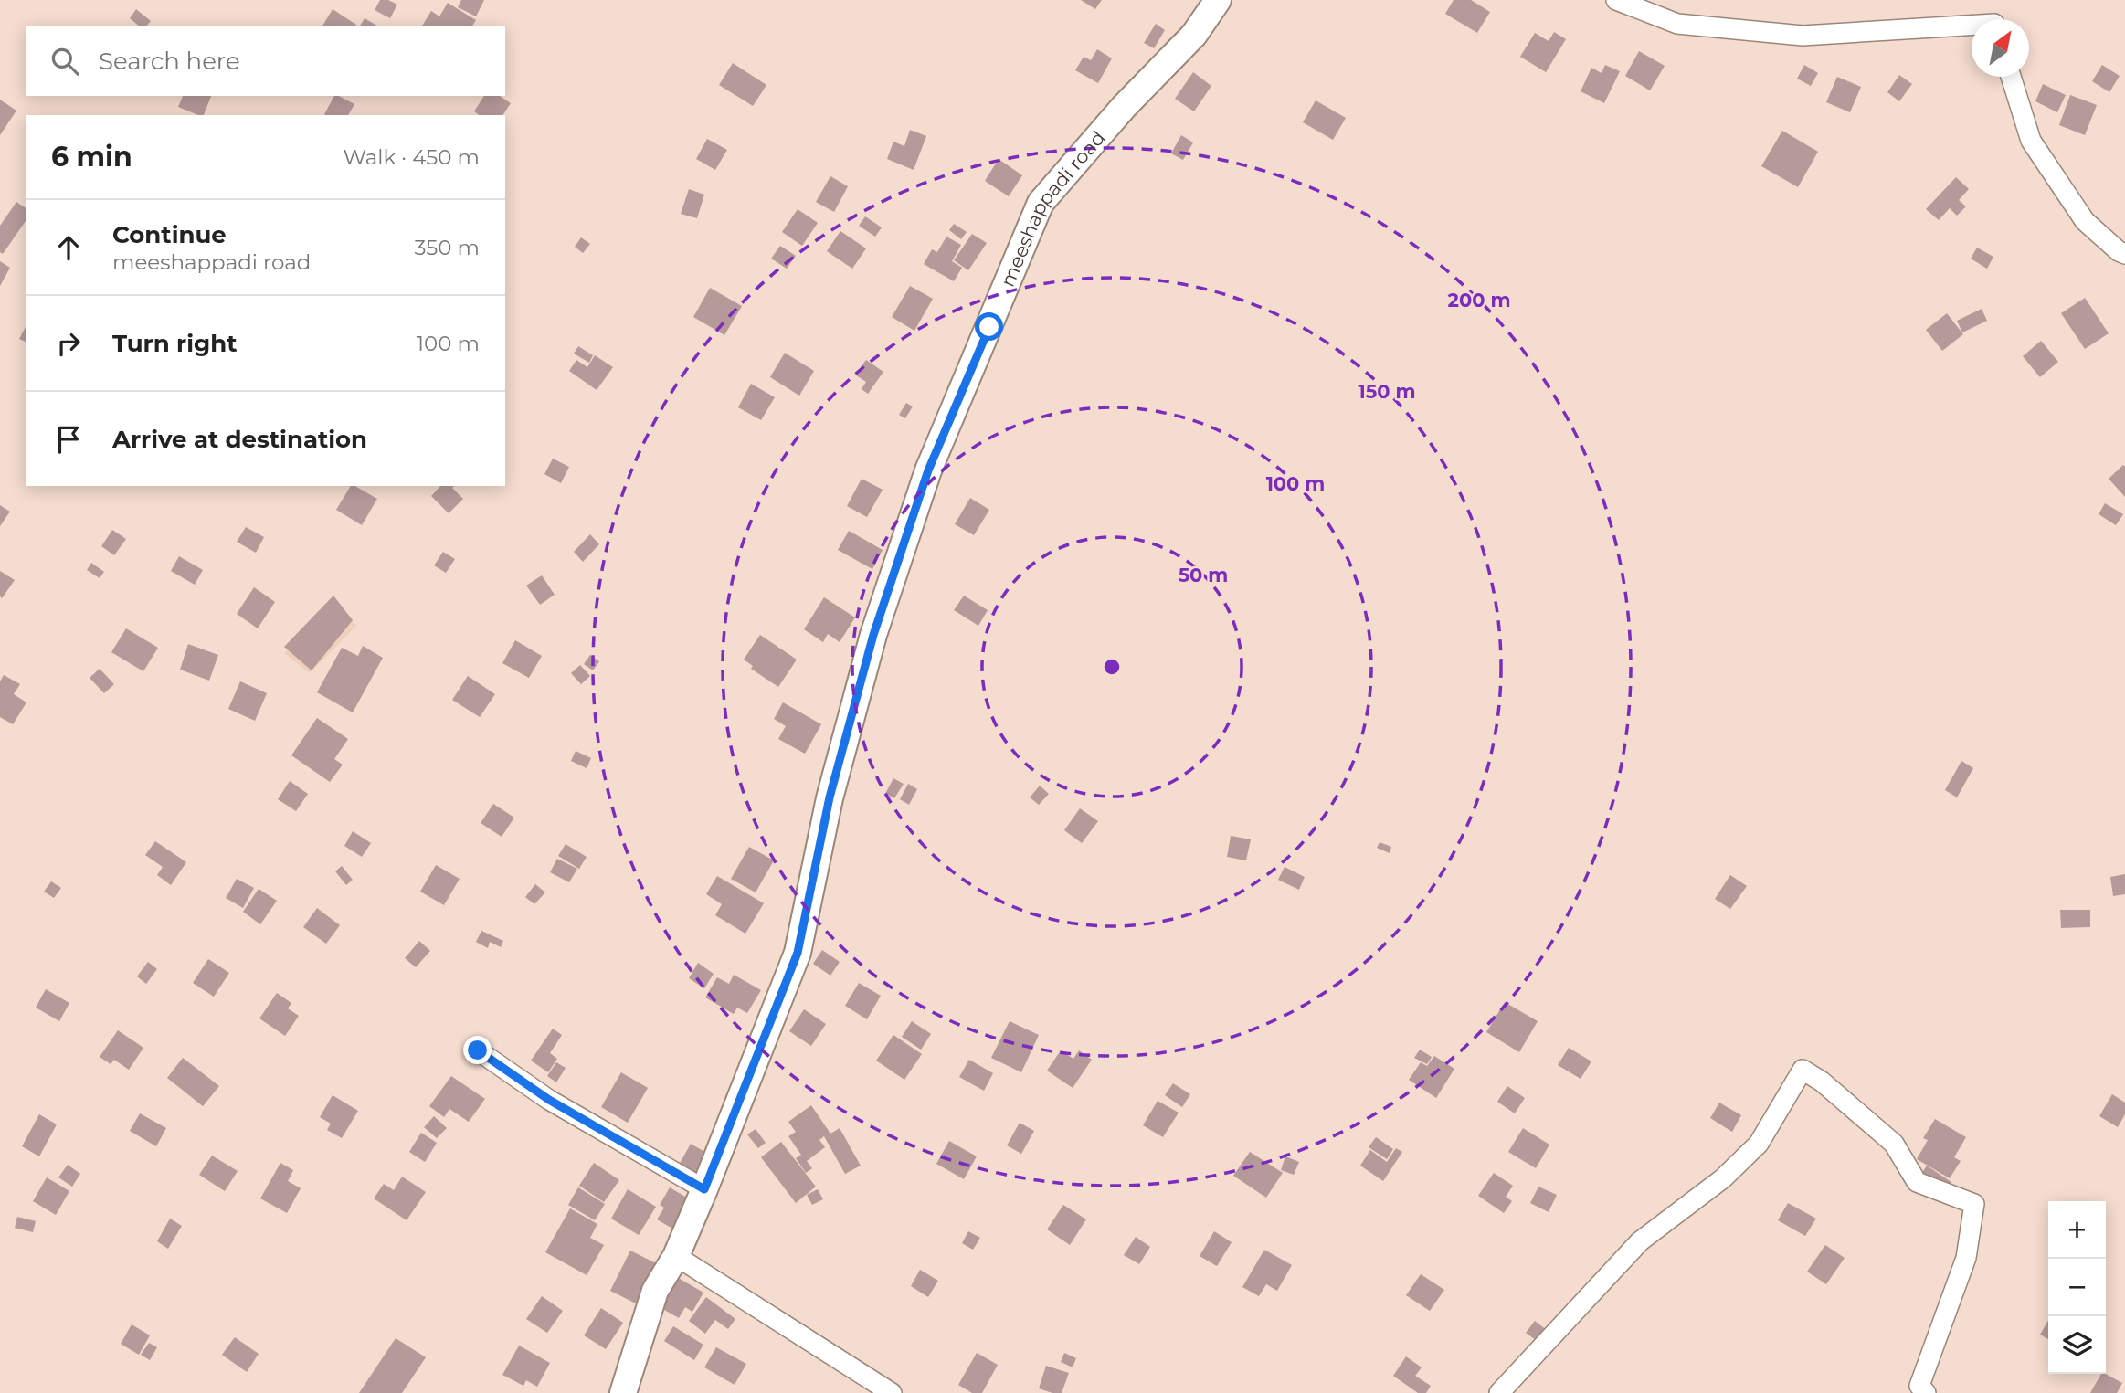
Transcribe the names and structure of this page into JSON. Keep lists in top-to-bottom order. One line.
{"streets":{"street":["meeshappadi road"]},"north":"top right","page":{"search":"Search here","heading":["6 min","Walk · 450 m"],"list":[["Continue","meeshappadi road","350 m"],["Turn right","100 m"],"Arrive at destination"],"map_buttons":["+","−"]},"rings":["200 m","150 m","100 m","50 m"]}
